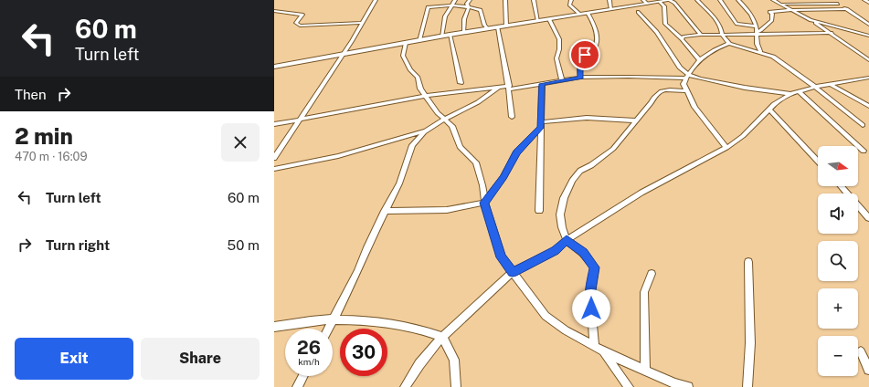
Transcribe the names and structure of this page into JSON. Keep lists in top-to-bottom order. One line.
{"north":"right","page":{"turn":["60 m","Turn left"],"then":"Then","heading":["2 min","470 m · 16:09"],"map_buttons":["+","−"],"list":[{"name":"Turn left","value":"60 m"},{"name":"Turn right","value":"50 m"}],"speed":"26 km/h","limit":"30","buttons":["Exit","Share"]}}
